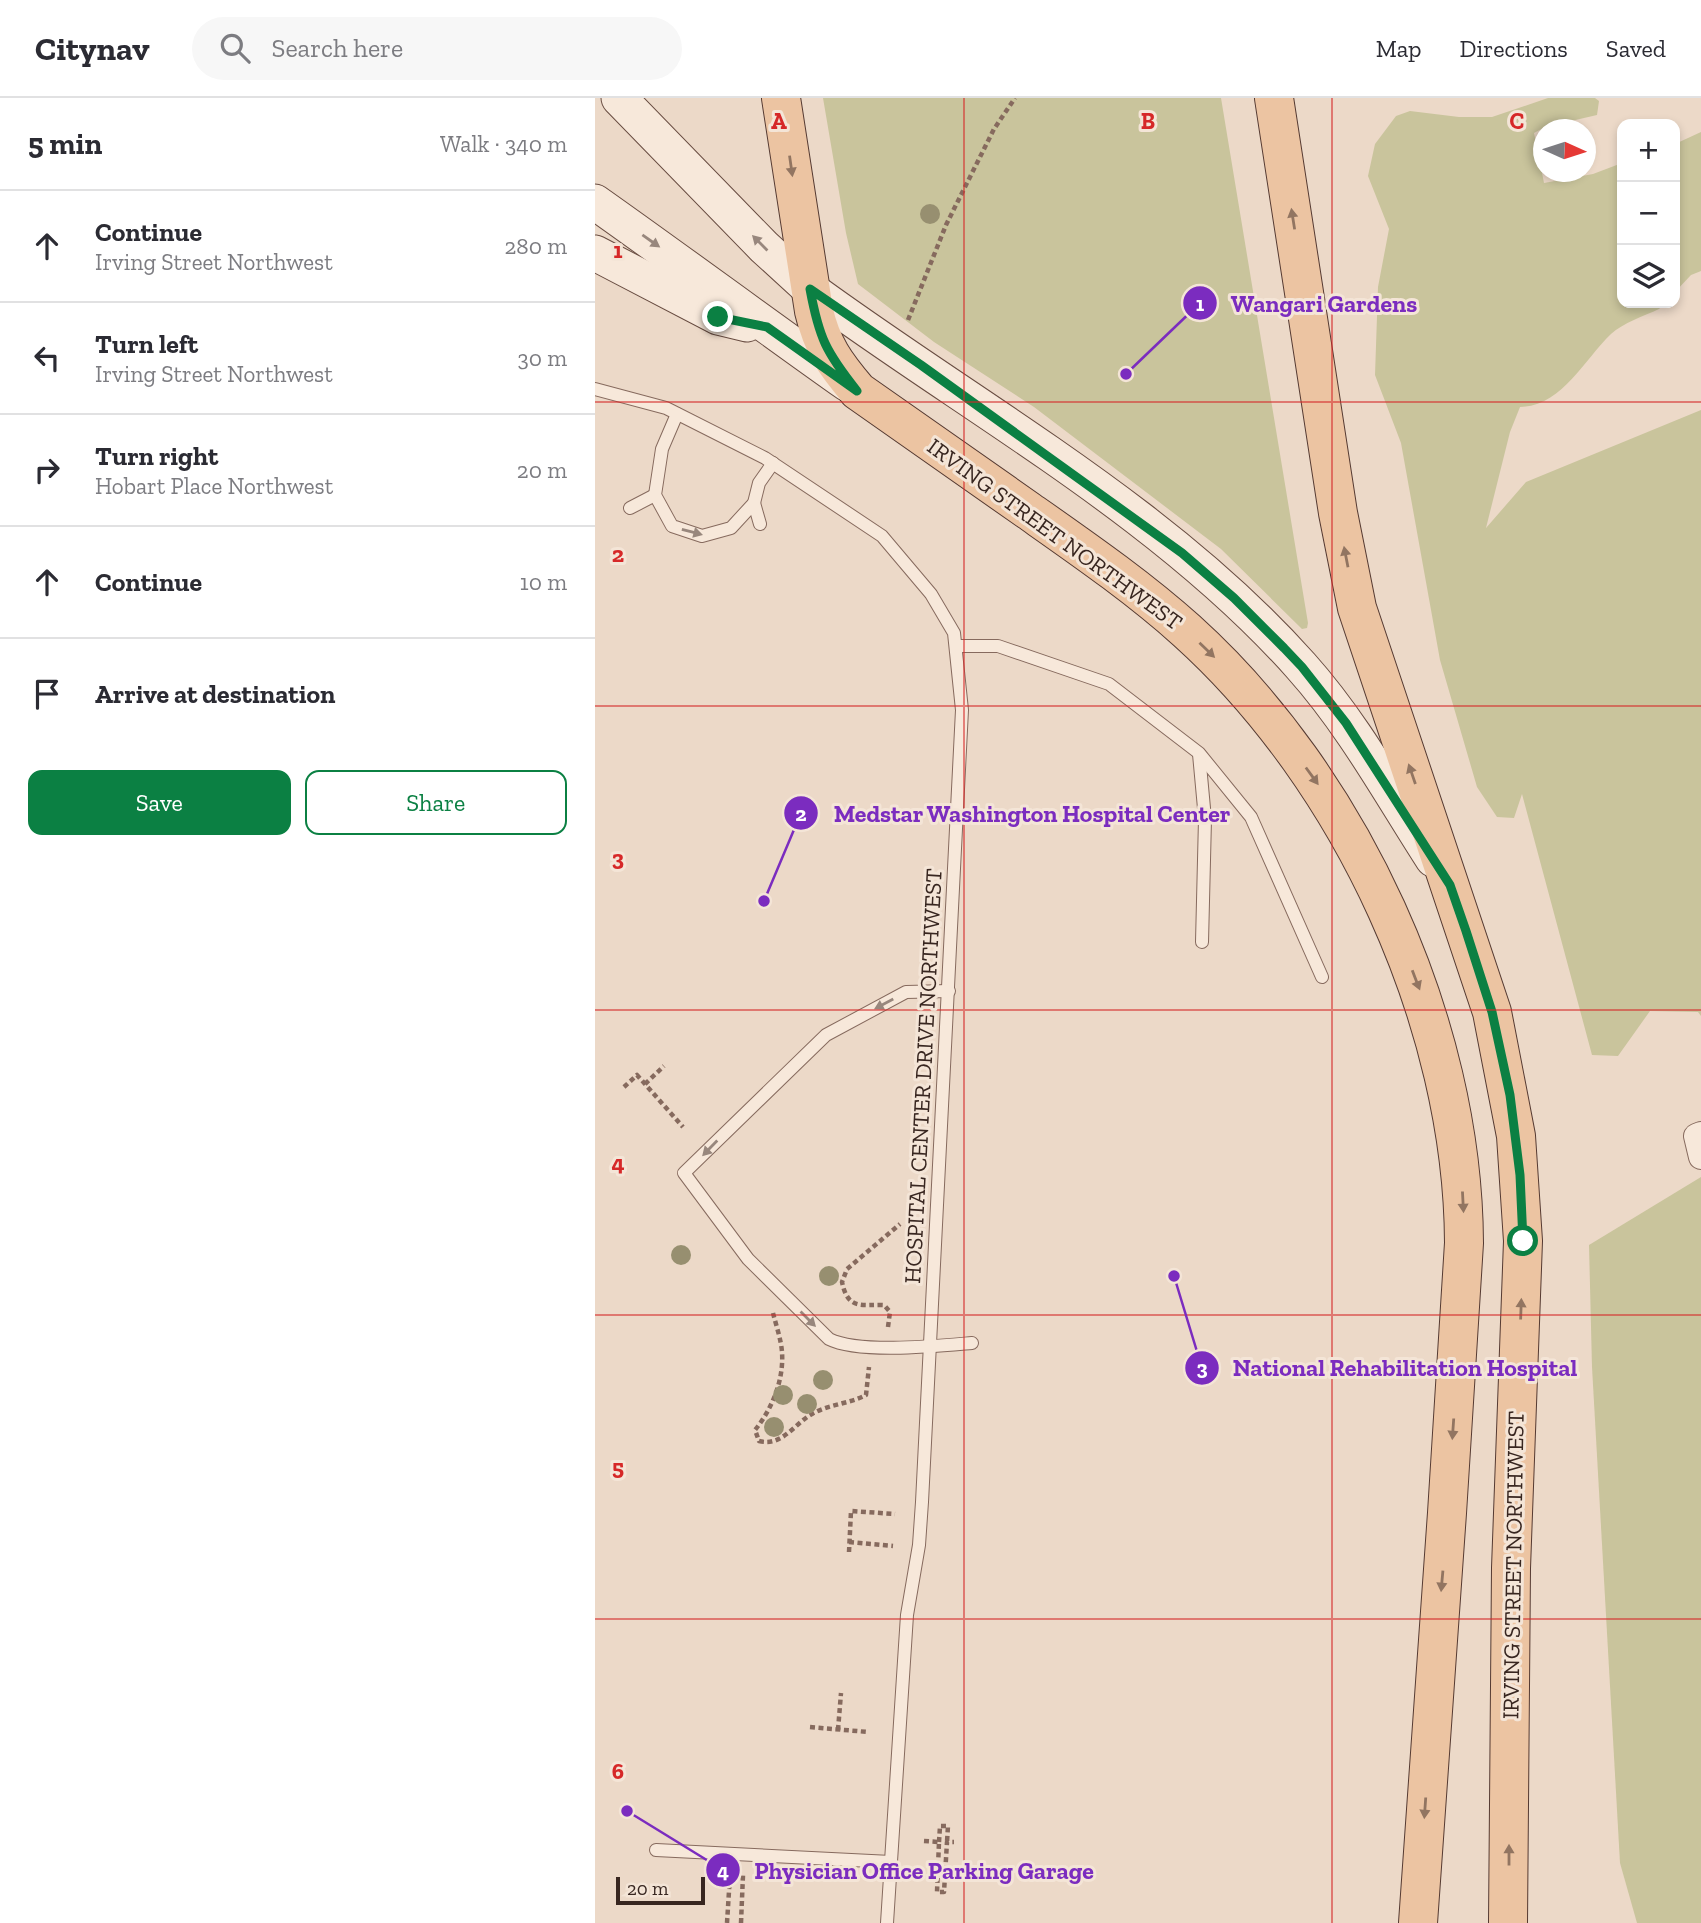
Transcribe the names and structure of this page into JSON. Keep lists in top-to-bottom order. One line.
{"streets":{"main road":["IRVING STREET NORTHWEST"],"lane":["HOSPITAL CENTER DRIVE NORTHWEST"]},"places":["Wangari Gardens","Medstar Washington Hospital Center","National Rehabilitation Hospital","Physician Office Parking Garage"],"scale_bar":"20 m","north":"right","page":{"header":"Citynav","search":"Search here","nav":["Map","Directions","Saved"],"heading":["5 min","Walk · 340 m"],"map_buttons":["+","−"],"list":[["Continue","Irving Street Northwest","280 m"],["Turn left","Irving Street Northwest","30 m"],["Turn right","Hobart Place Northwest","20 m"],["Continue","10 m"],"Arrive at destination"],"buttons":["Save","Share"],"scale":"20 m"},"grid":{"columns":["A","B","C"],"rows":["1","2","3","4","5","6"]}}
